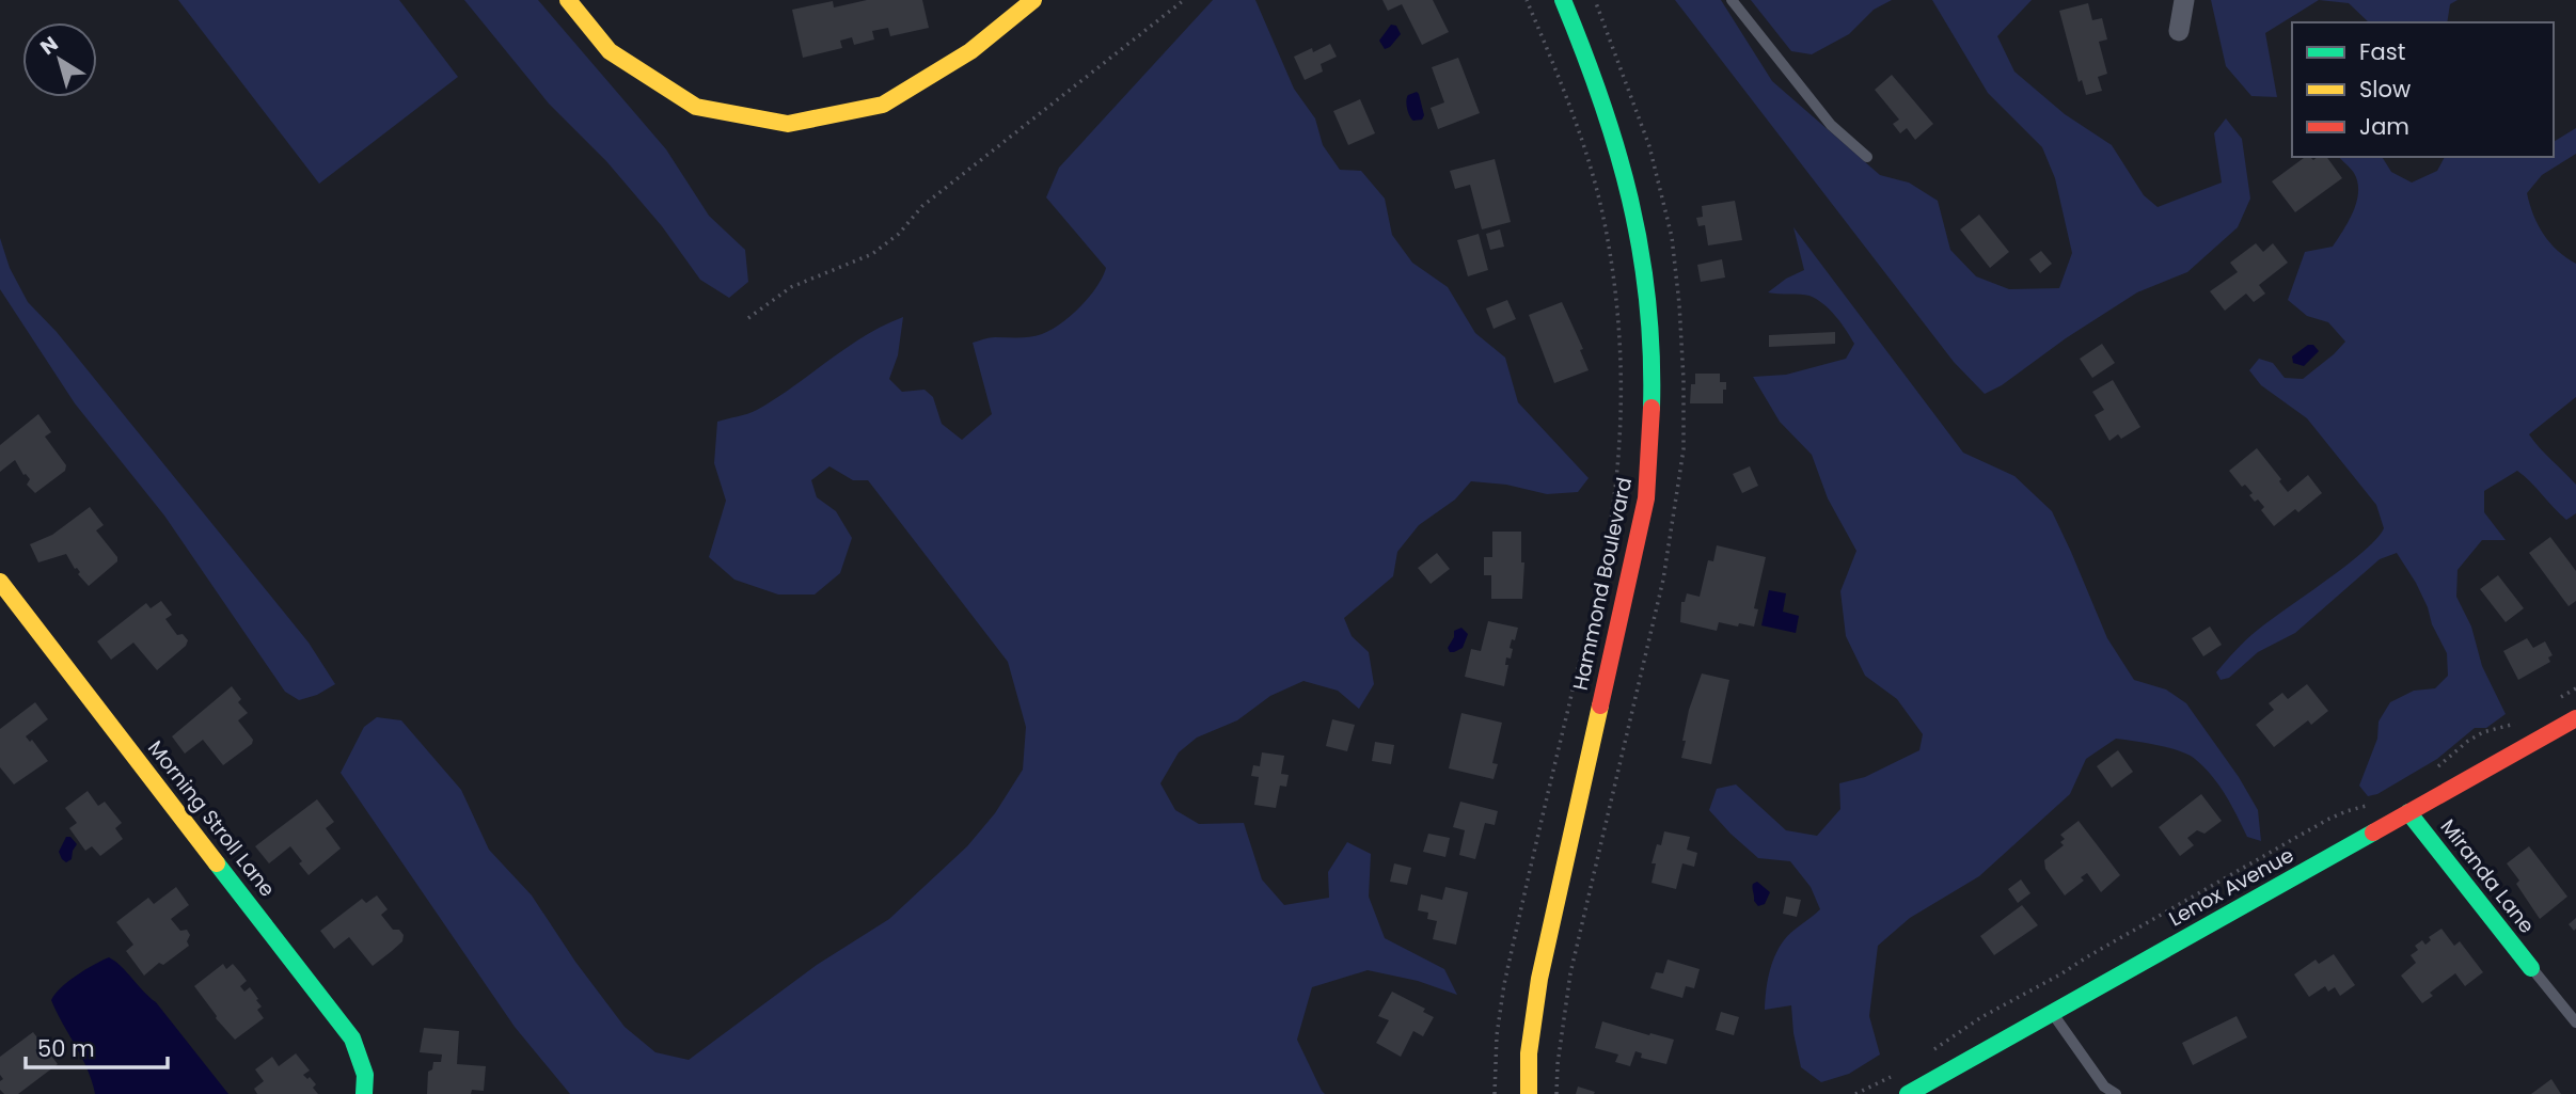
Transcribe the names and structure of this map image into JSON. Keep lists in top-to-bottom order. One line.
{"streets":{"street":["Hammond Boulevard","Morning Stroll Lane","Miranda Lane","Lenox Avenue"]},"crossings":[["Miranda Lane","Lenox Avenue"]],"legend":["Fast","Slow","Jam"],"scale_bar":"50 m","north":"top left"}
